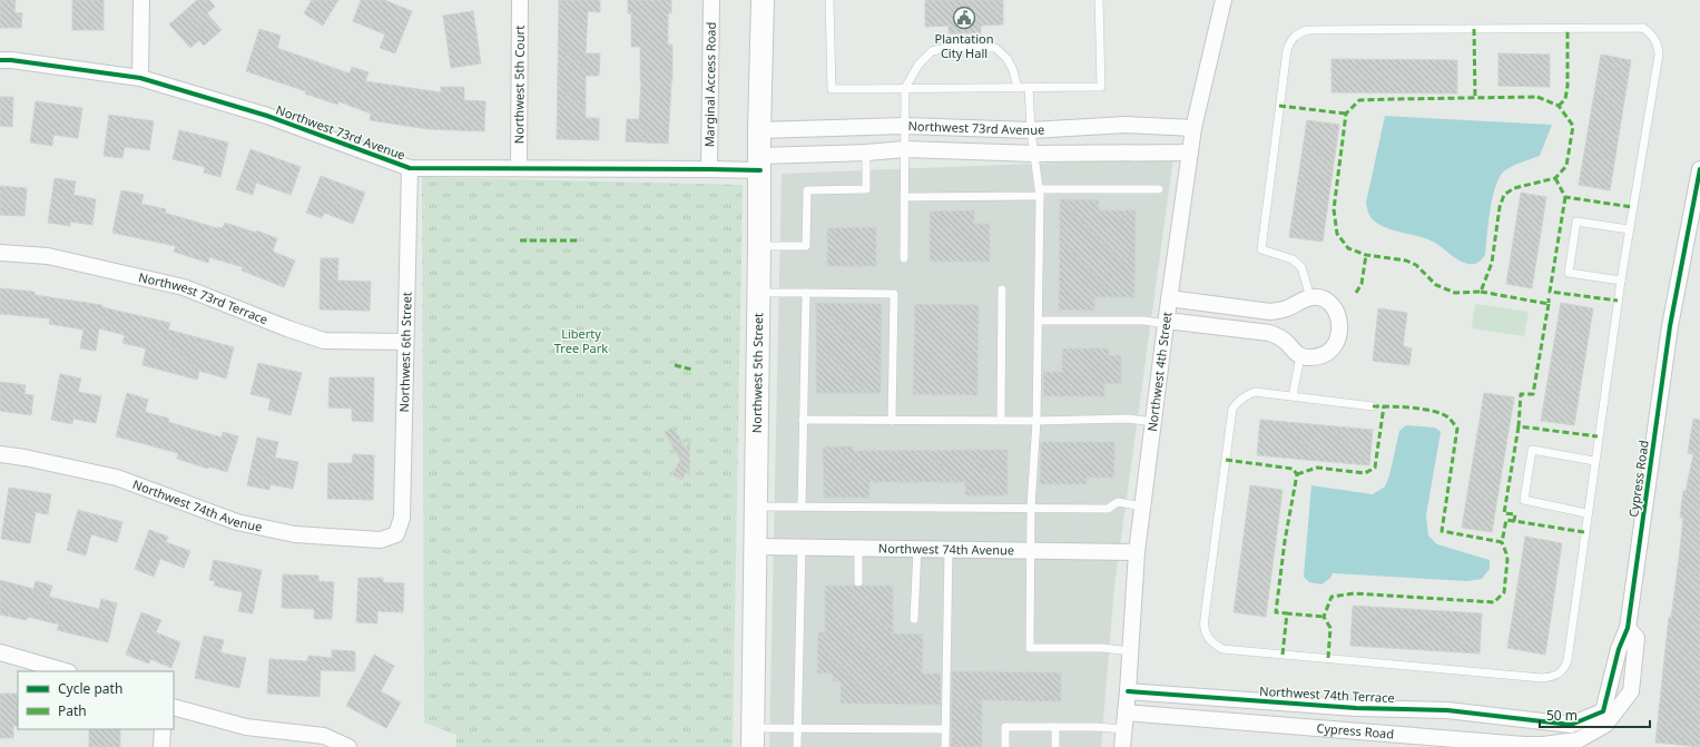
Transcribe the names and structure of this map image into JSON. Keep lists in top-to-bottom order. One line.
{"streets":{"street":["Northwest 5th Court","Marginal Access Road","Northwest 73rd Avenue","Northwest 73rd Terrace","Northwest 6th Street","Northwest 4th Street","Northwest 5th Street","Cypress Road","Northwest 74th Avenue","Northwest 74th Terrace"]},"crossings":[["Northwest 5th Court","Northwest 73rd Avenue"],["Marginal Access Road","Northwest 73rd Avenue"],["Northwest 73rd Avenue","Northwest 6th Street"],["Northwest 73rd Avenue","Northwest 4th Street"],["Northwest 73rd Avenue","Northwest 5th Street"],["Northwest 73rd Terrace","Northwest 6th Street"],["Northwest 6th Street","Northwest 74th Avenue"],["Northwest 4th Street","Cypress Road"],["Northwest 4th Street","Northwest 74th Avenue"],["Northwest 4th Street","Northwest 74th Terrace"],["Northwest 5th Street","Northwest 74th Avenue"],["Cypress Road","Northwest 74th Terrace"]],"parks":["Liberty Tree Park"],"places":{"public building":["Plantation City Hall"]},"legend":["Cycle path","Path"],"scale_bar":"50 m"}
